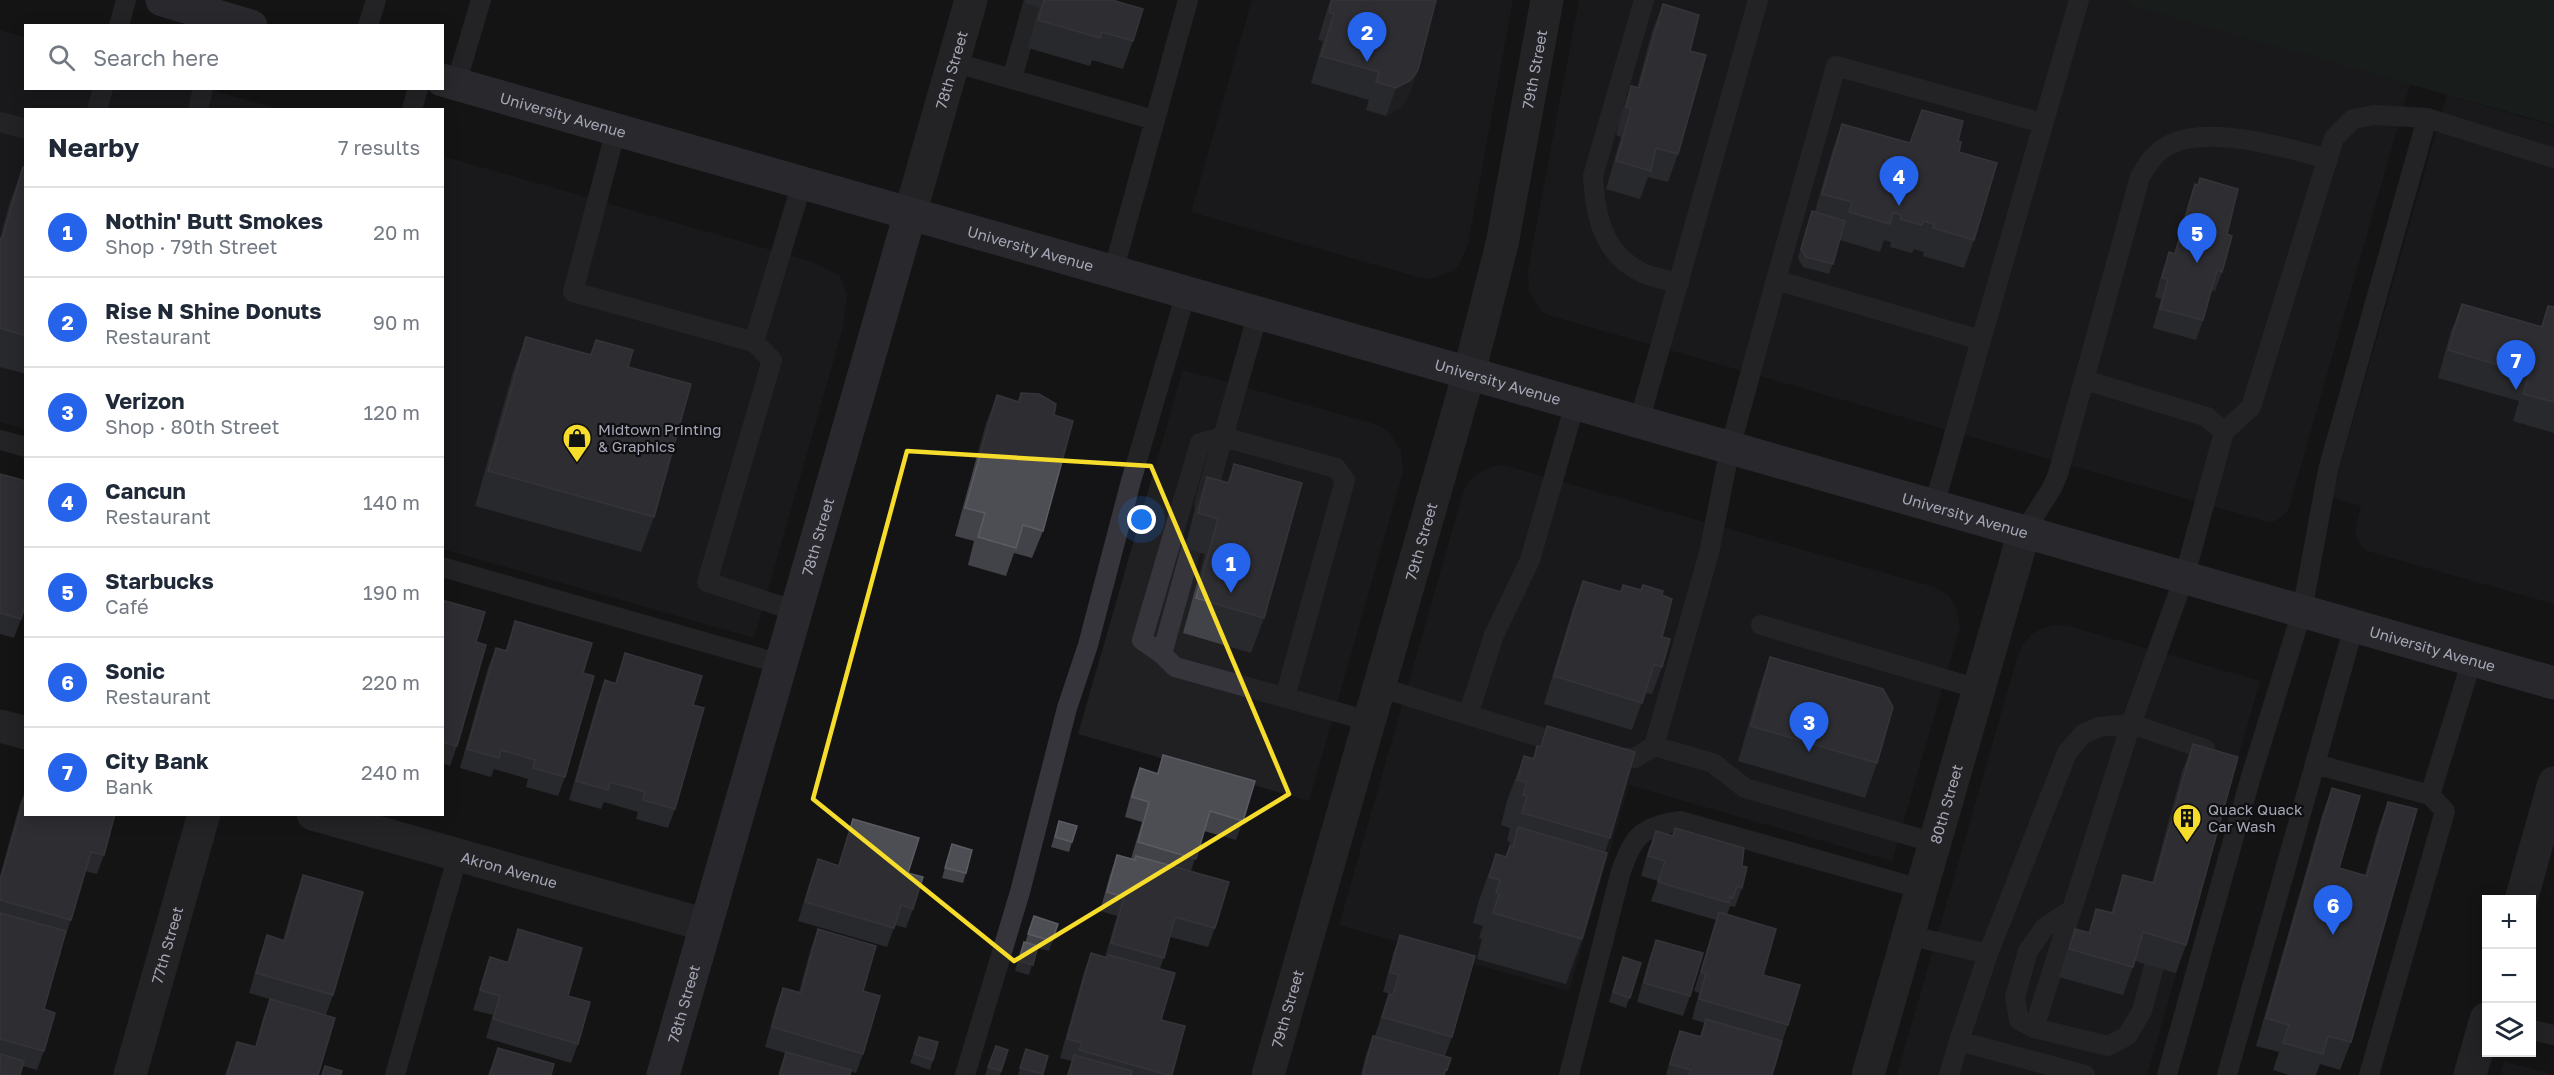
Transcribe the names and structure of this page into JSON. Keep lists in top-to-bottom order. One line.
{"streets":{"main road":["78th Street","University Avenue"],"street":["79th Street","80th Street","Akron Avenue","77th Street"]},"crossings":[["79th Street","University Avenue"],["78th Street","University Avenue"],["78th Street","Akron Avenue"],["University Avenue","80th Street"]],"places":{"shop":["Midtown Printing & Graphics"],"building":["Quack Quack Car Wash"]},"page":{"pins":["2","4","5","7","1","3","6"],"search":"Search here","heading":["Nearby","7 results"],"list":[{"mark":"1","name":"Nothin' Butt Smokes","note":"Shop · 79th Street","value":"20 m"},{"mark":"2","name":"Rise N Shine Donuts","note":"Restaurant","value":"90 m"},{"mark":"3","name":"Verizon","note":"Shop · 80th Street","value":"120 m"},{"mark":"4","name":"Cancun","note":"Restaurant","value":"140 m"},{"mark":"5","name":"Starbucks","note":"Café","value":"190 m"},{"mark":"6","name":"Sonic","note":"Restaurant","value":"220 m"},{"mark":"7","name":"City Bank","note":"Bank","value":"240 m"}],"map_buttons":["+","−"]}}
